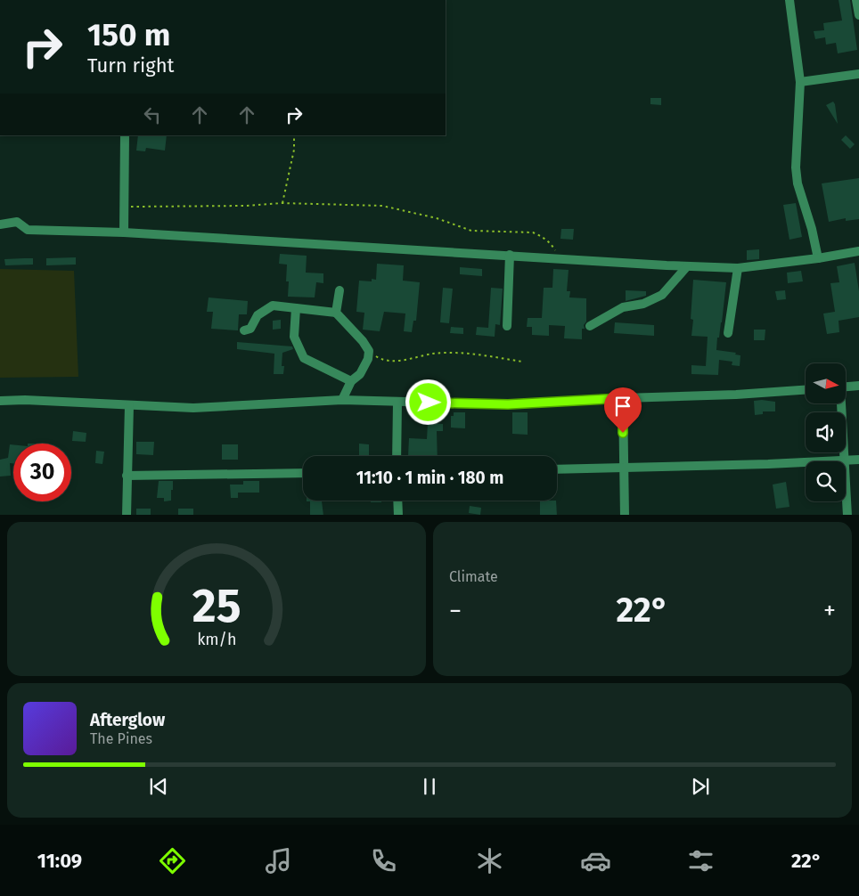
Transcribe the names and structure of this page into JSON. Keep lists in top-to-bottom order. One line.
{"north":"right","page":{"turn":["150 m","Turn right"],"limit":"30","trip":"11:10 · 1 min · 180 m","tile":"Climate","heat":["−","22°","+"],"song":["Afterglow","The Pines"],"tabs":["11:09","22°"],"gauge":["25","km/h"]}}
